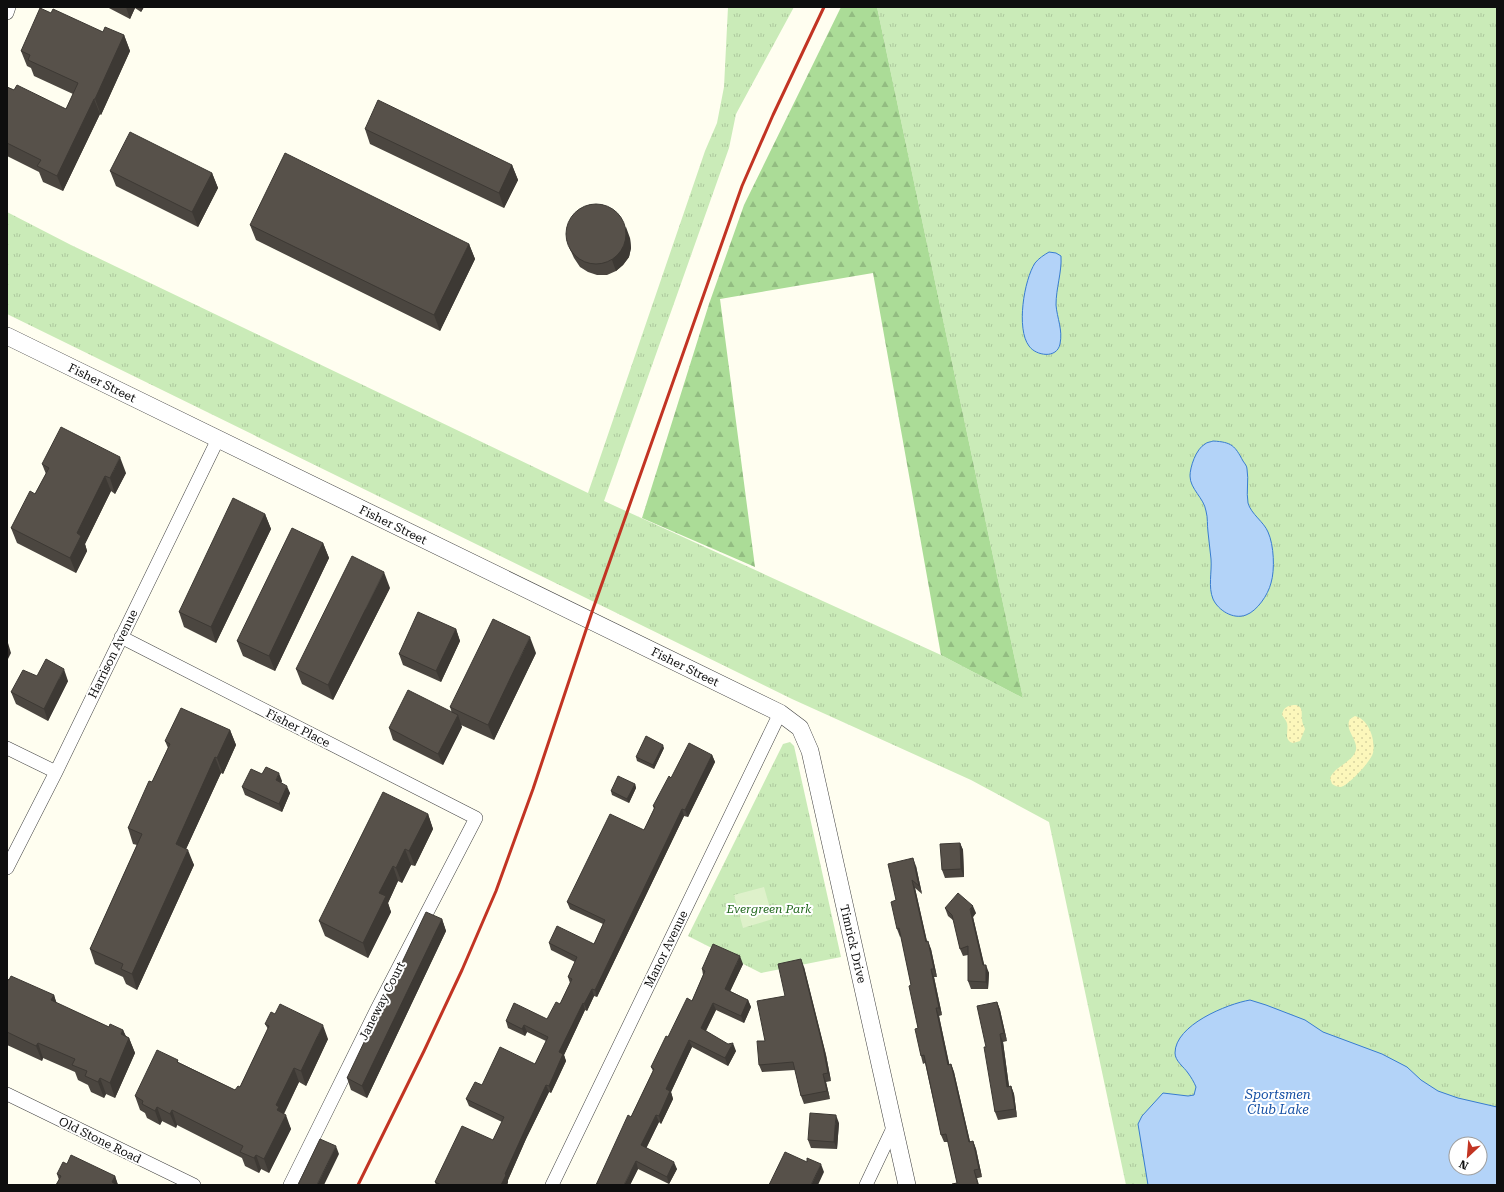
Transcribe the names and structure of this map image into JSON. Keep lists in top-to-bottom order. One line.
{"streets":{"street":["Fisher Street","Harrison Avenue","Fisher Place","Timrick Drive","Manor Avenue","Janeway Court","Old Stone Road"]},"crossings":[["Fisher Street","Harrison Avenue"],["Fisher Street","Timrick Drive"],["Fisher Street","Manor Avenue"],["Harrison Avenue","Fisher Place"],["Fisher Place","Janeway Court"],["Timrick Drive","Manor Avenue"]],"water":["Sportsmen Club Lake"],"parks":["Evergreen Park"],"north":"bottom left"}
